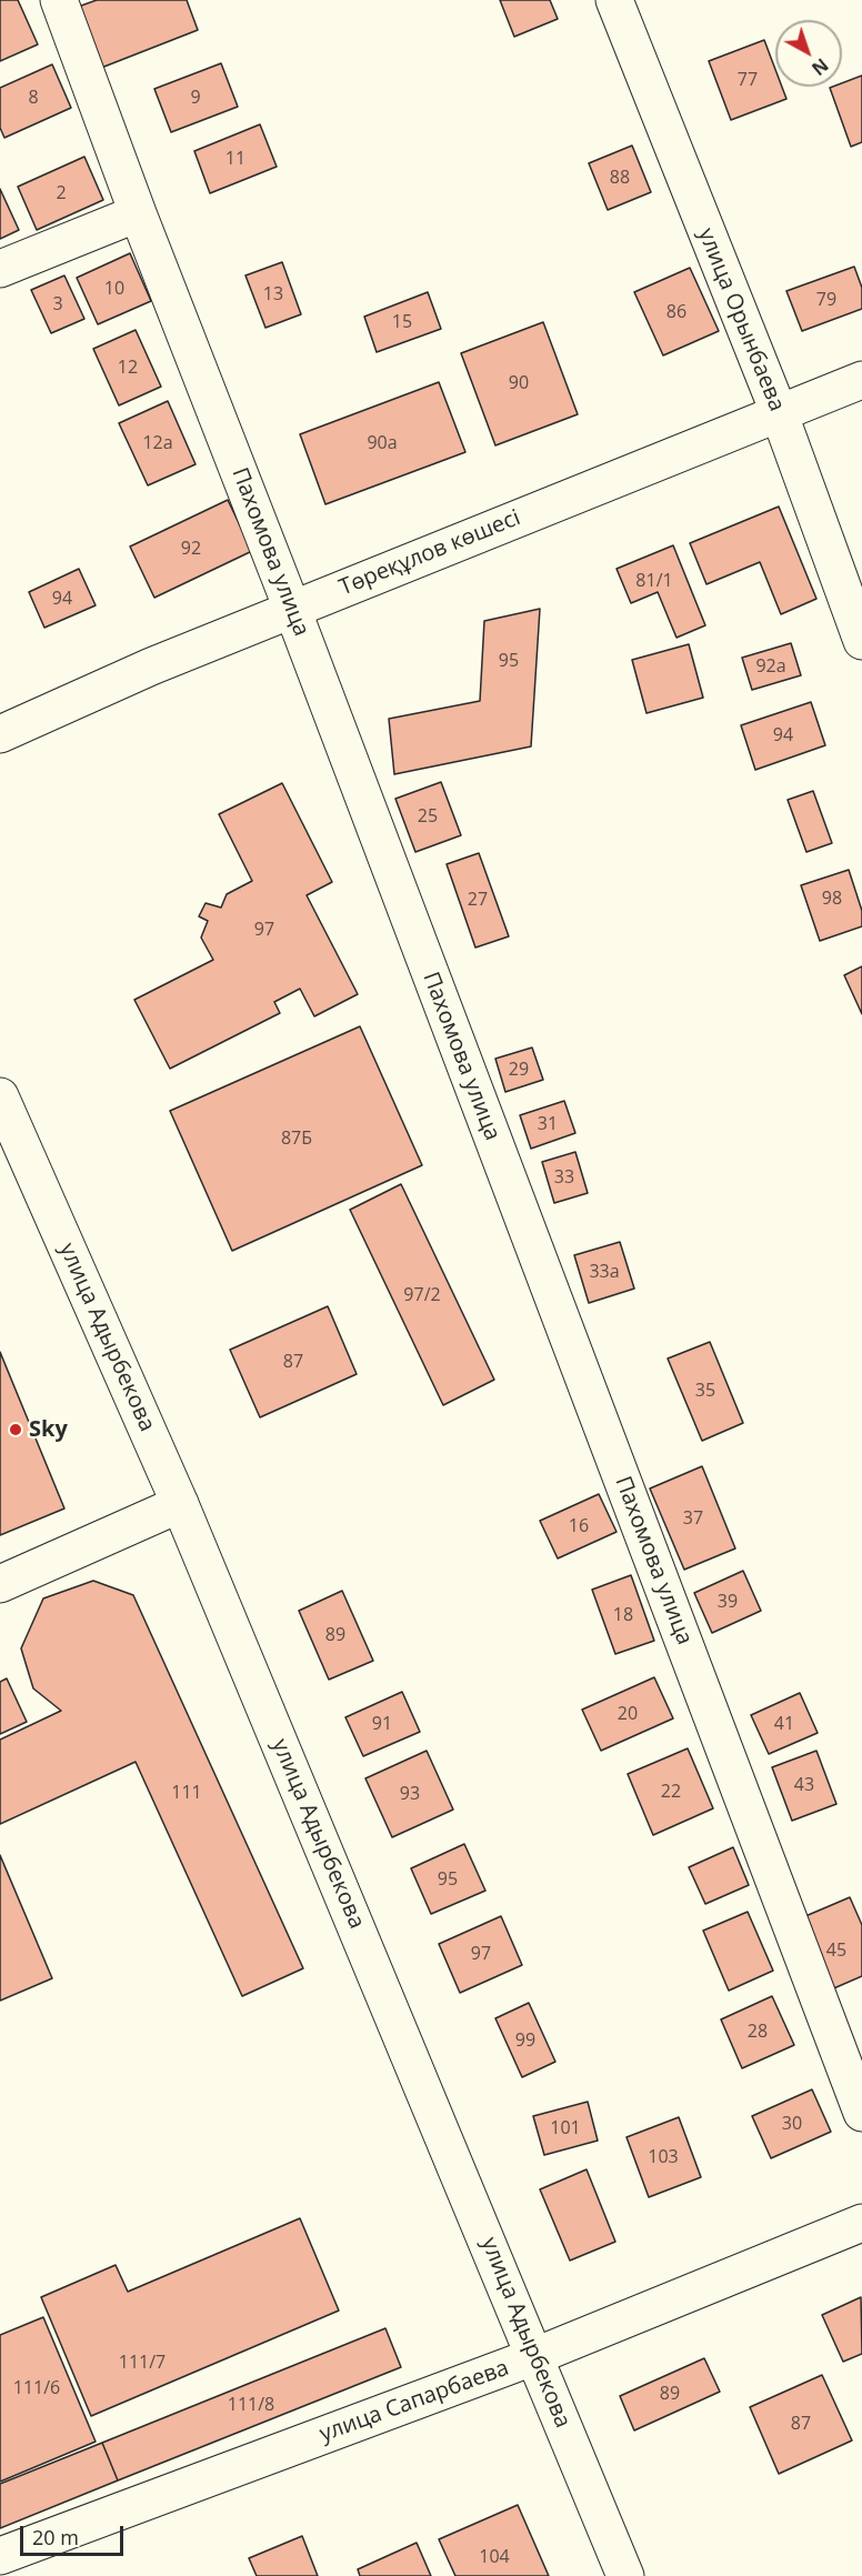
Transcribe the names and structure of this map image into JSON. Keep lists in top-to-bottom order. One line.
{"streets":{"street":["улица Орынбаева","Пахомова улица","Төреқұлов көшесі","улица Адырбекова","улица Сапарбаева"]},"crossings":[["улица Орынбаева","Төреқұлов көшесі"],["Пахомова улица","Төреқұлов көшесі"],["улица Адырбекова","улица Сапарбаева"]],"places":["Sky"],"house_numbers":["77","8","9","11","88","2","10","13","79","3","86","15","12","90","12а","90а","92","81/1","94","95","92а","94","25","98","27","97","29","31","87Б","33","33а","97/2","87","35","37","16","39","18","89","20","91","41","43","22","111","93","95","45","97","28","99","30","101","103","111/7","111/6","89","111/8","87","104"],"scale_bar":"20 m","north":"bottom right"}
